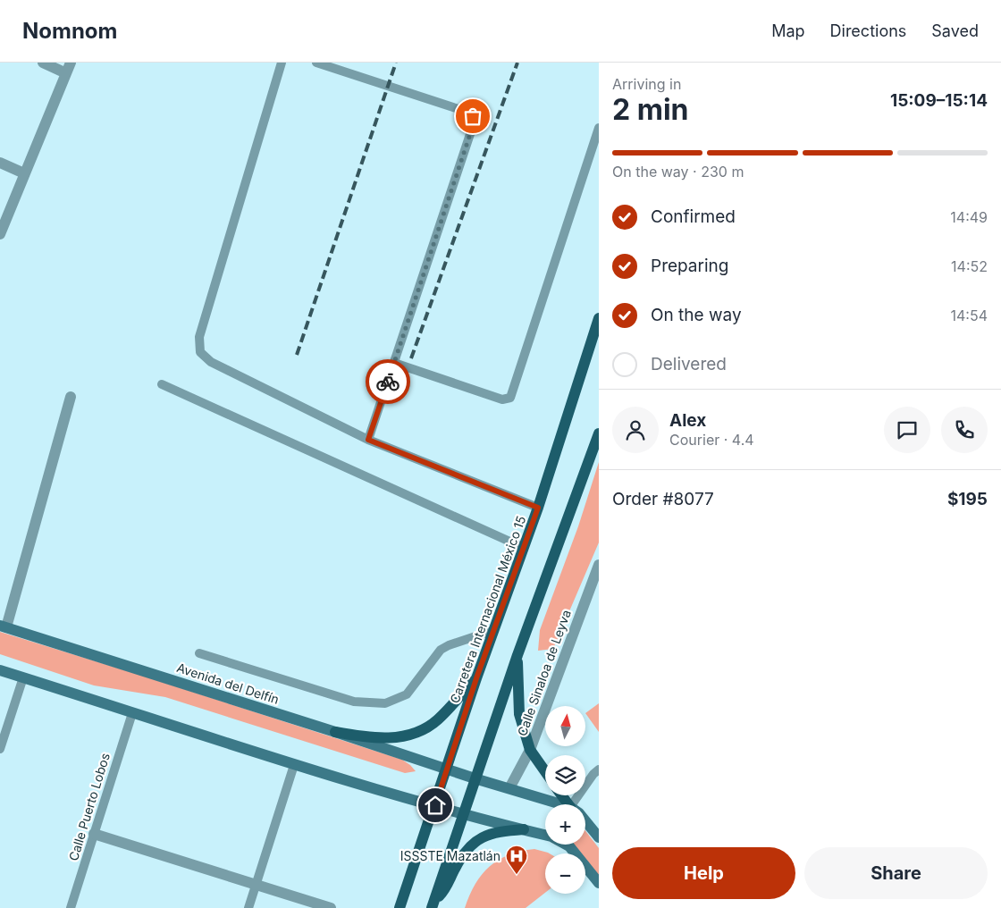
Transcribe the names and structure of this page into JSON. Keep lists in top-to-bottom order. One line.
{"streets":{"main road":["Carretera Internacional México 15"],"street":["Calle Sinaloa de Leyva","Avenida del Delfín"],"lane":["Calle Puerto Lobos"]},"crossings":[["Carretera Internacional México 15","Avenida del Delfín"]],"places":{"hospital":["ISSSTE Mazatlán"]},"north":"top","page":{"header":"Nomnom","nav":["Map","Directions","Saved"],"heading":["2 min","Arriving in","15:09–15:14"],"panel":["Alex","Courier · 4.4","Order #8077","$195"],"bar":"On the way · 230 m","list":[["Confirmed","14:49"],["Preparing","14:52"],["On the way","14:54"],"Delivered"],"map_buttons":["+","−"],"buttons":["Help","Share"]}}
